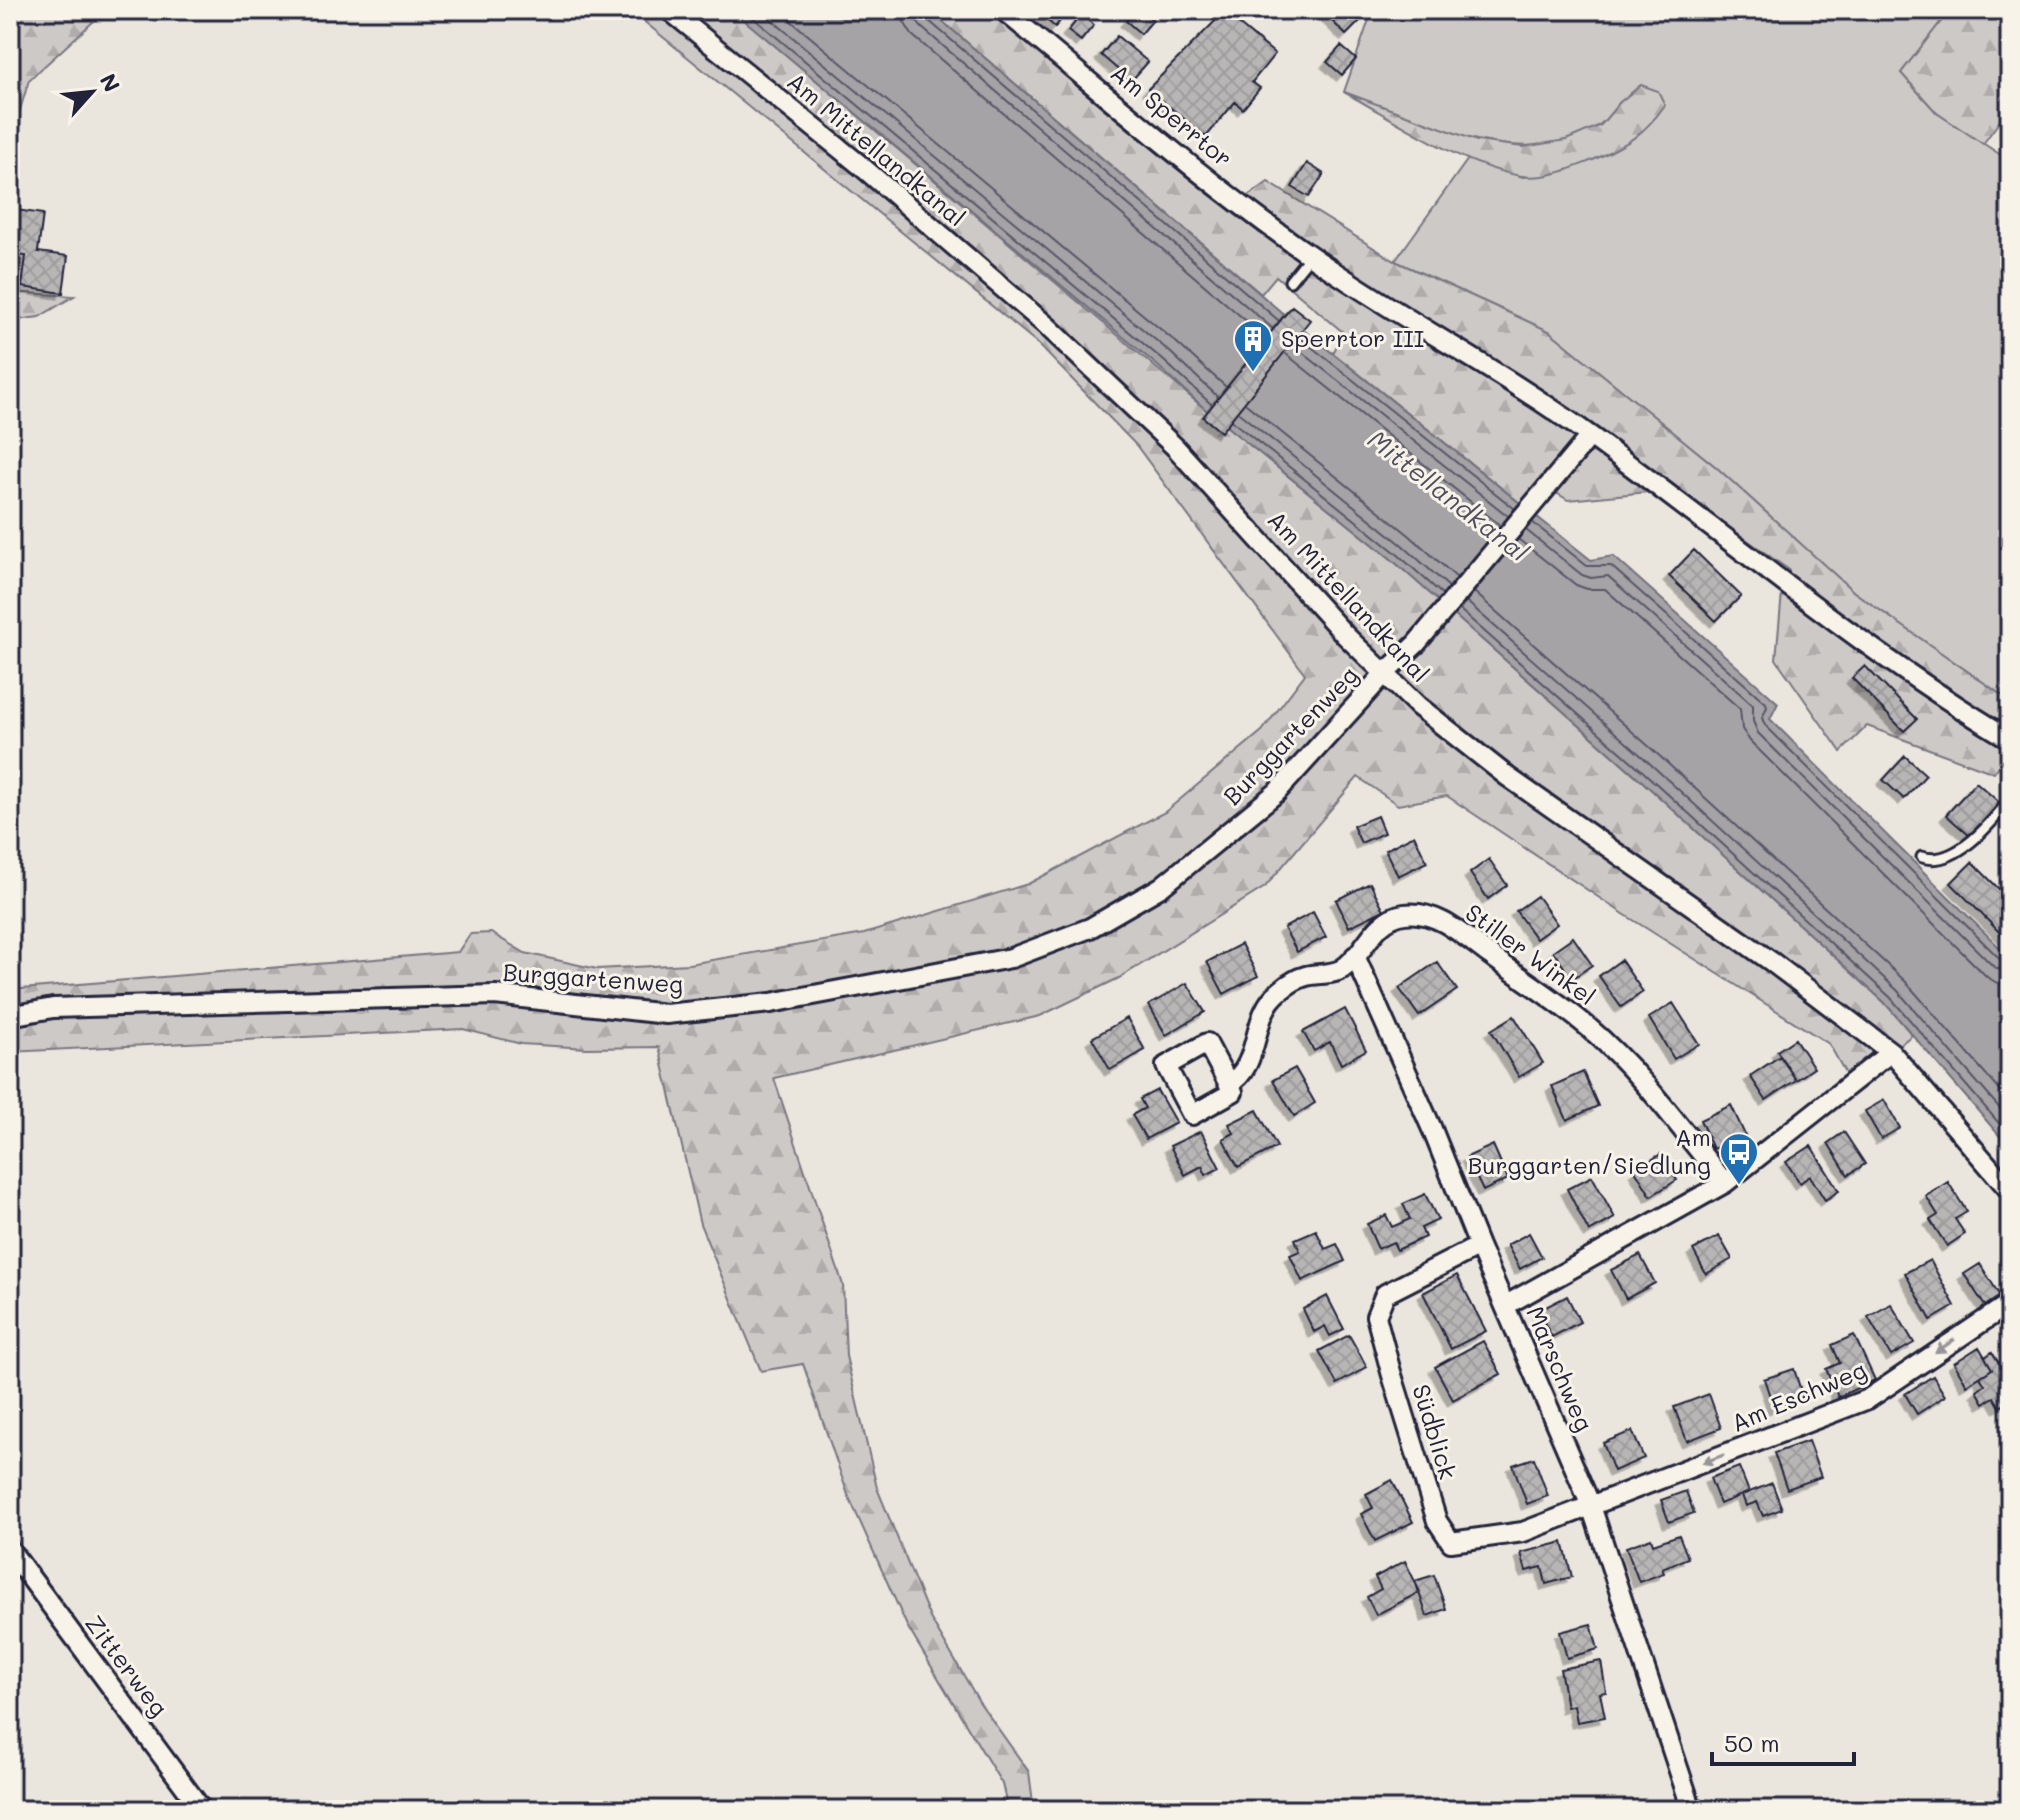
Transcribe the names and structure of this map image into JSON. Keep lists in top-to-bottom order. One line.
{"streets":{"street":["Am Sperrtor","Am Mittellandkanal","Burggartenweg","Stiller Winkel","Marschweg","Am Eschweg","Südblick","Zitterweg"]},"crossings":[["Am Sperrtor","Burggartenweg"],["Am Mittellandkanal","Burggartenweg"],["Stiller Winkel","Marschweg"],["Marschweg","Am Eschweg"],["Marschweg","Südblick"],["Am Eschweg","Südblick"]],"one_way":["Am Eschweg"],"water":["Mittellandkanal"],"places":{"building":["Sperrtor III"],"bus stop":["Am Burggarten/Siedlung"]},"scale_bar":"50 m","north":"top right"}
